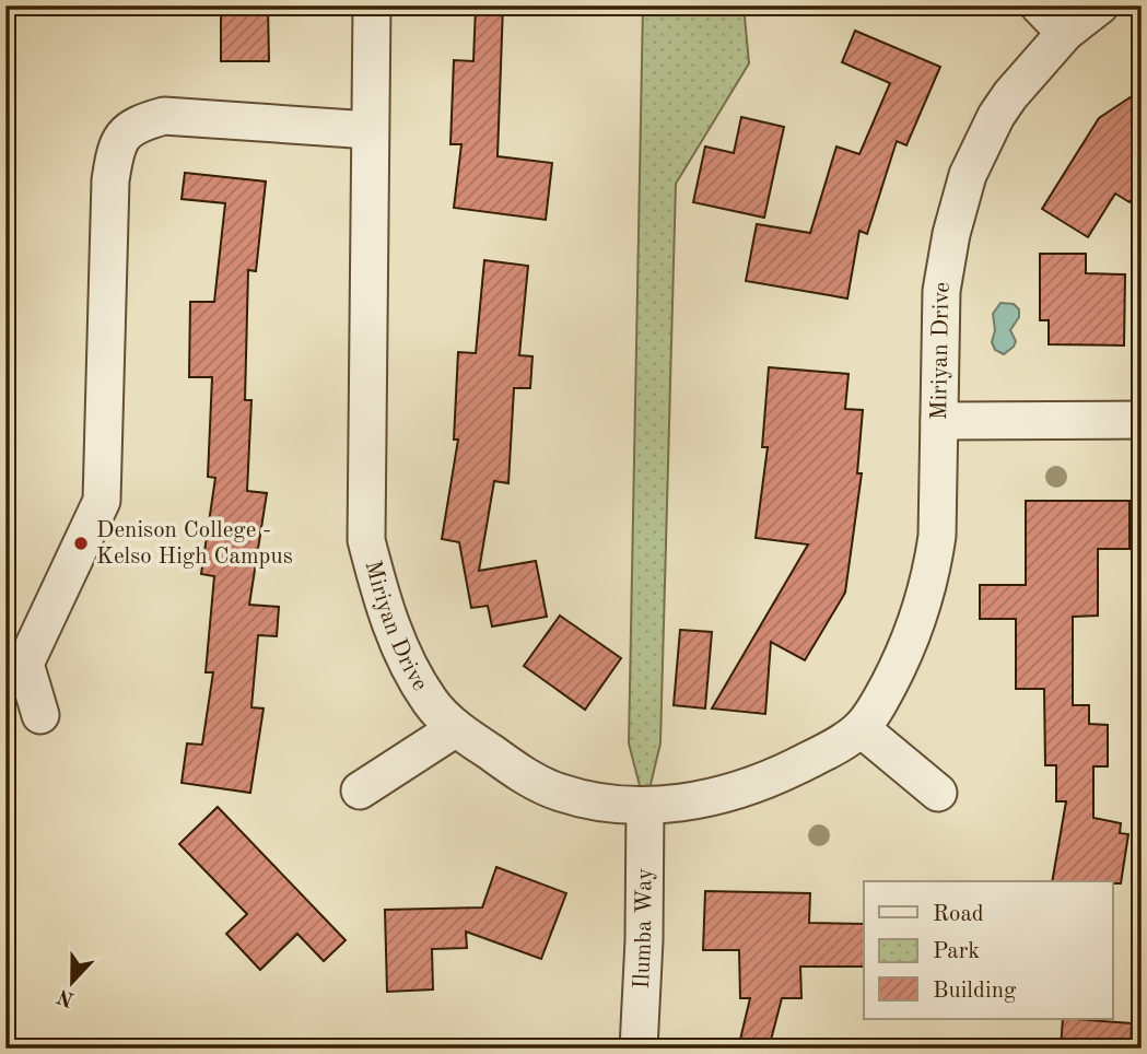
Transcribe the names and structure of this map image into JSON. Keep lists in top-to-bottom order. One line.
{"streets":{"street":["Miriyan Drive","Ilumba Way"]},"crossings":[["Miriyan Drive","Ilumba Way"]],"places":["Denison College - Kelso High Campus"],"legend":["Road","Park","Building"],"north":"bottom"}
